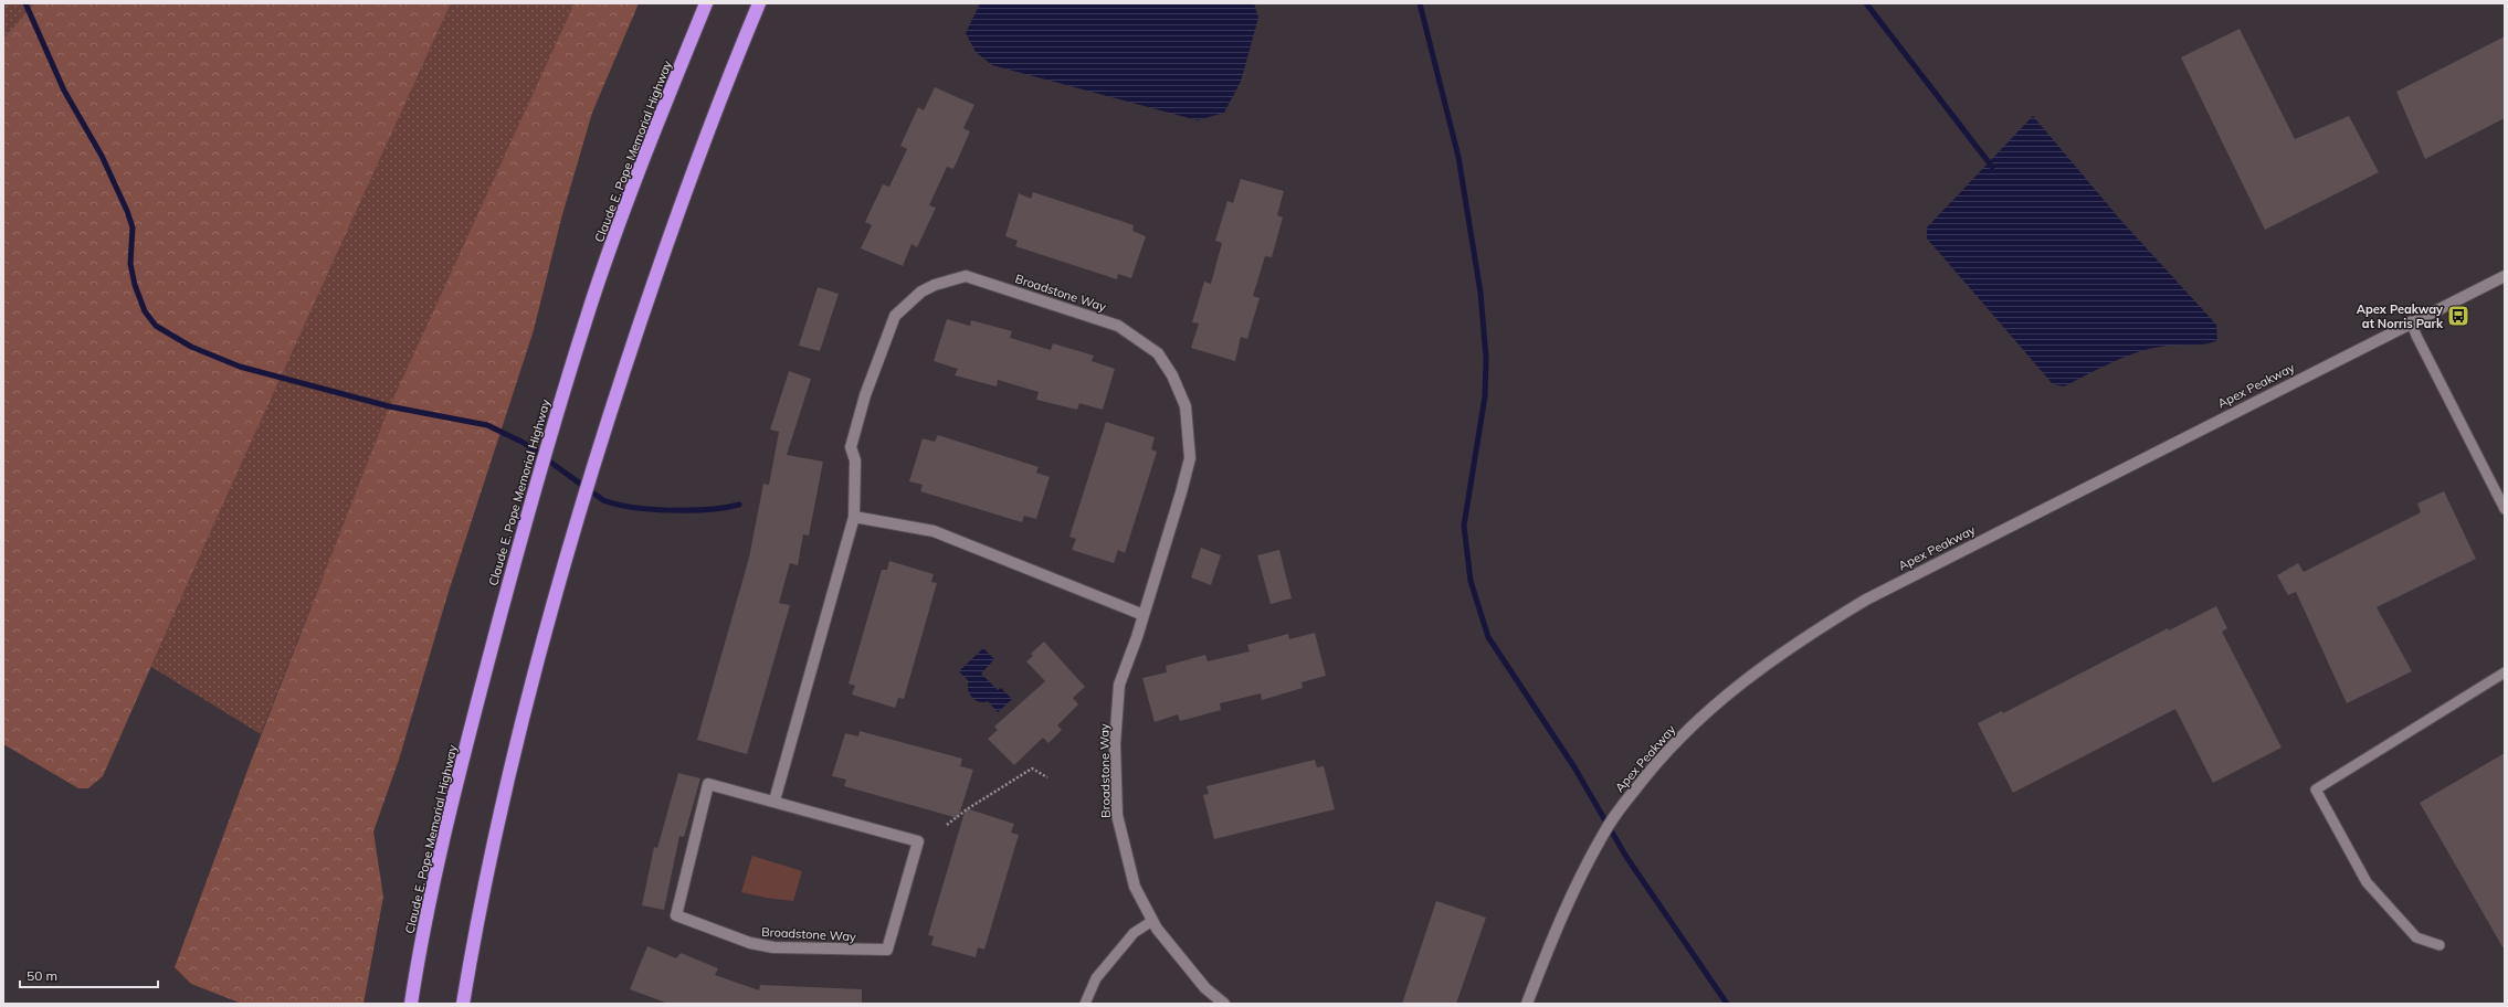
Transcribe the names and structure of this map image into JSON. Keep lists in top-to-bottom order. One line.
{"streets":{"highway":["Claude E. Pope Memorial Highway"],"street":["Broadstone Way","Apex Peakway"]},"places":{"bus stop":["Apex Peakway at Norris Park"]},"scale_bar":"50 m"}
